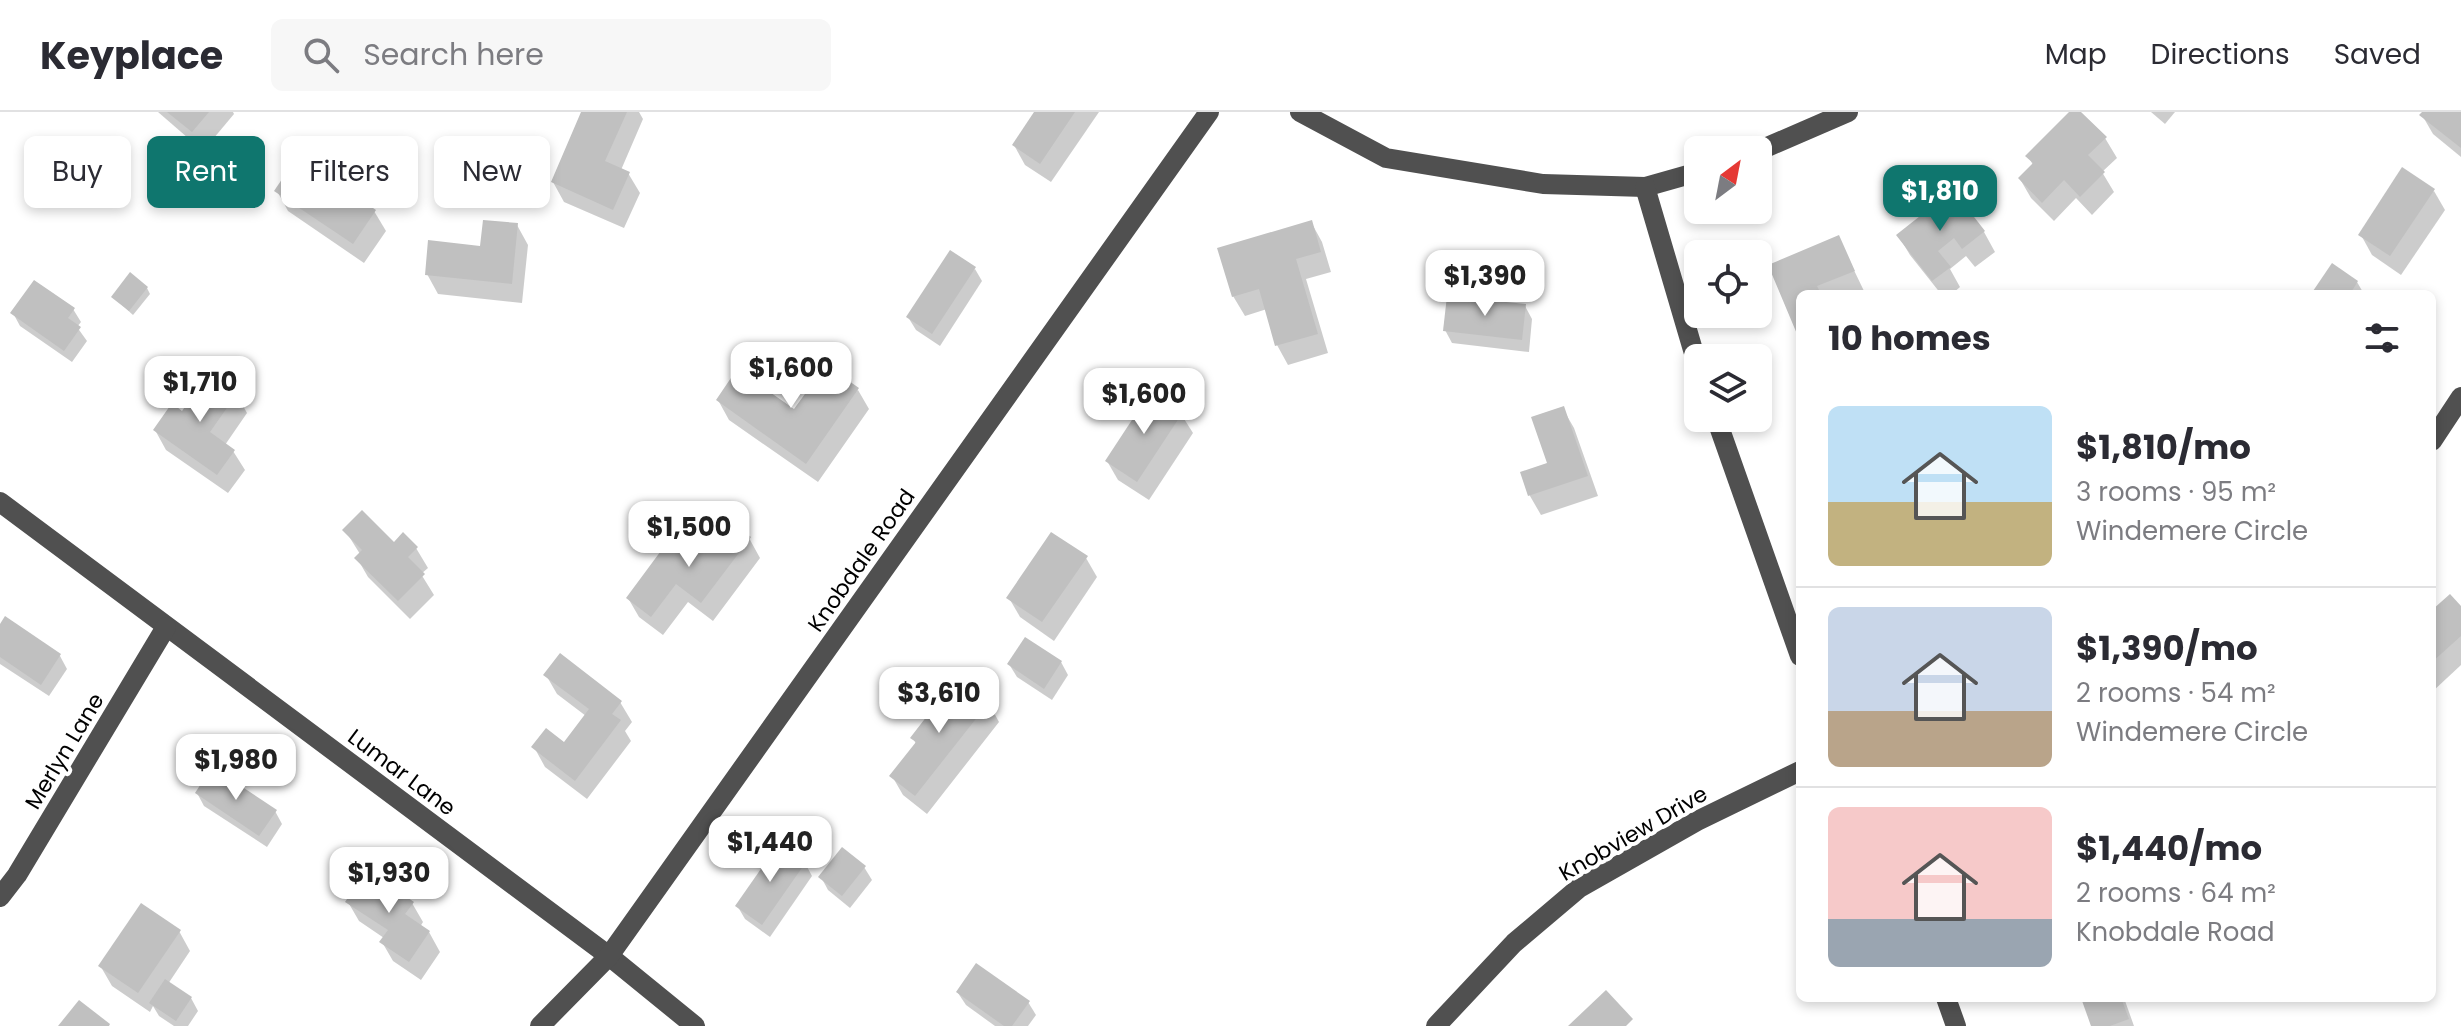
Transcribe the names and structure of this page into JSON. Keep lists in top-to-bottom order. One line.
{"streets":{"street":["Knobdale Road","Merlyn Lane","Lumar Lane","Knobview Drive"]},"crossings":[["Knobdale Road","Lumar Lane"],["Merlyn Lane","Lumar Lane"]],"north":"top right","page":{"header":"Keyplace","search":"Search here","nav":["Map","Directions","Saved"],"chip":["Buy","Rent","Filters","New"],"price":["$1,810","$1,390","$1,600","$1,710","$1,600","$1,500","$3,610","$1,980","$1,440","$1,930"],"heading":"10 homes","list":[{"name":"$1,810/mo","note":"3 rooms · 95 m² · Windemere Circle"},{"name":"$1,390/mo","note":"2 rooms · 54 m² · Windemere Circle"},{"name":"$1,440/mo","note":"2 rooms · 64 m² · Knobdale Road"}]}}
